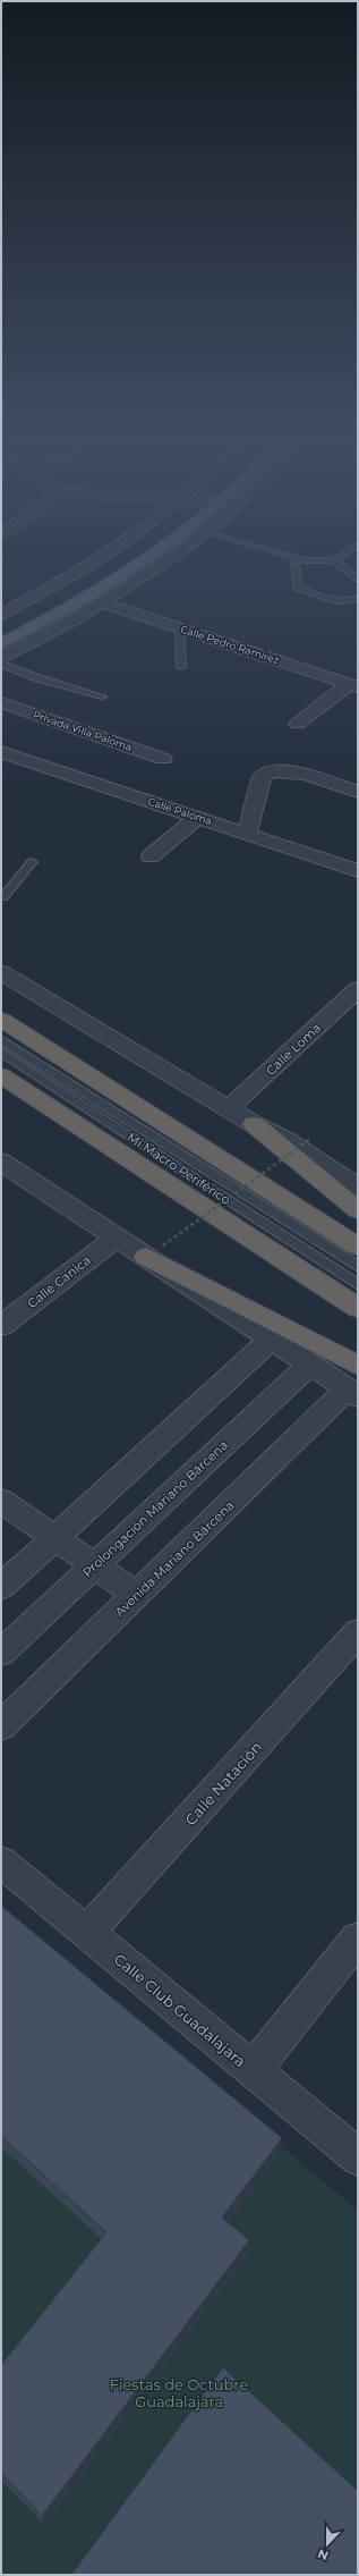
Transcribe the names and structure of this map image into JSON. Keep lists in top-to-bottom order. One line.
{"streets":{"street":["Calle Pedro Ramírez","Privada Villa Paloma","Calle Paloma","Calle Loma","Calle Canica","Prolongación Mariano Bárcena","Avenida Mariano Bárcena","Calle Natación","Calle Club Guadalajara"],"lane":["Mi Macro Periférico"]},"crossings":[["Calle Natación","Calle Club Guadalajara"]],"parks":["Fiestas de Octubre Guadalajara"],"north":"bottom"}
